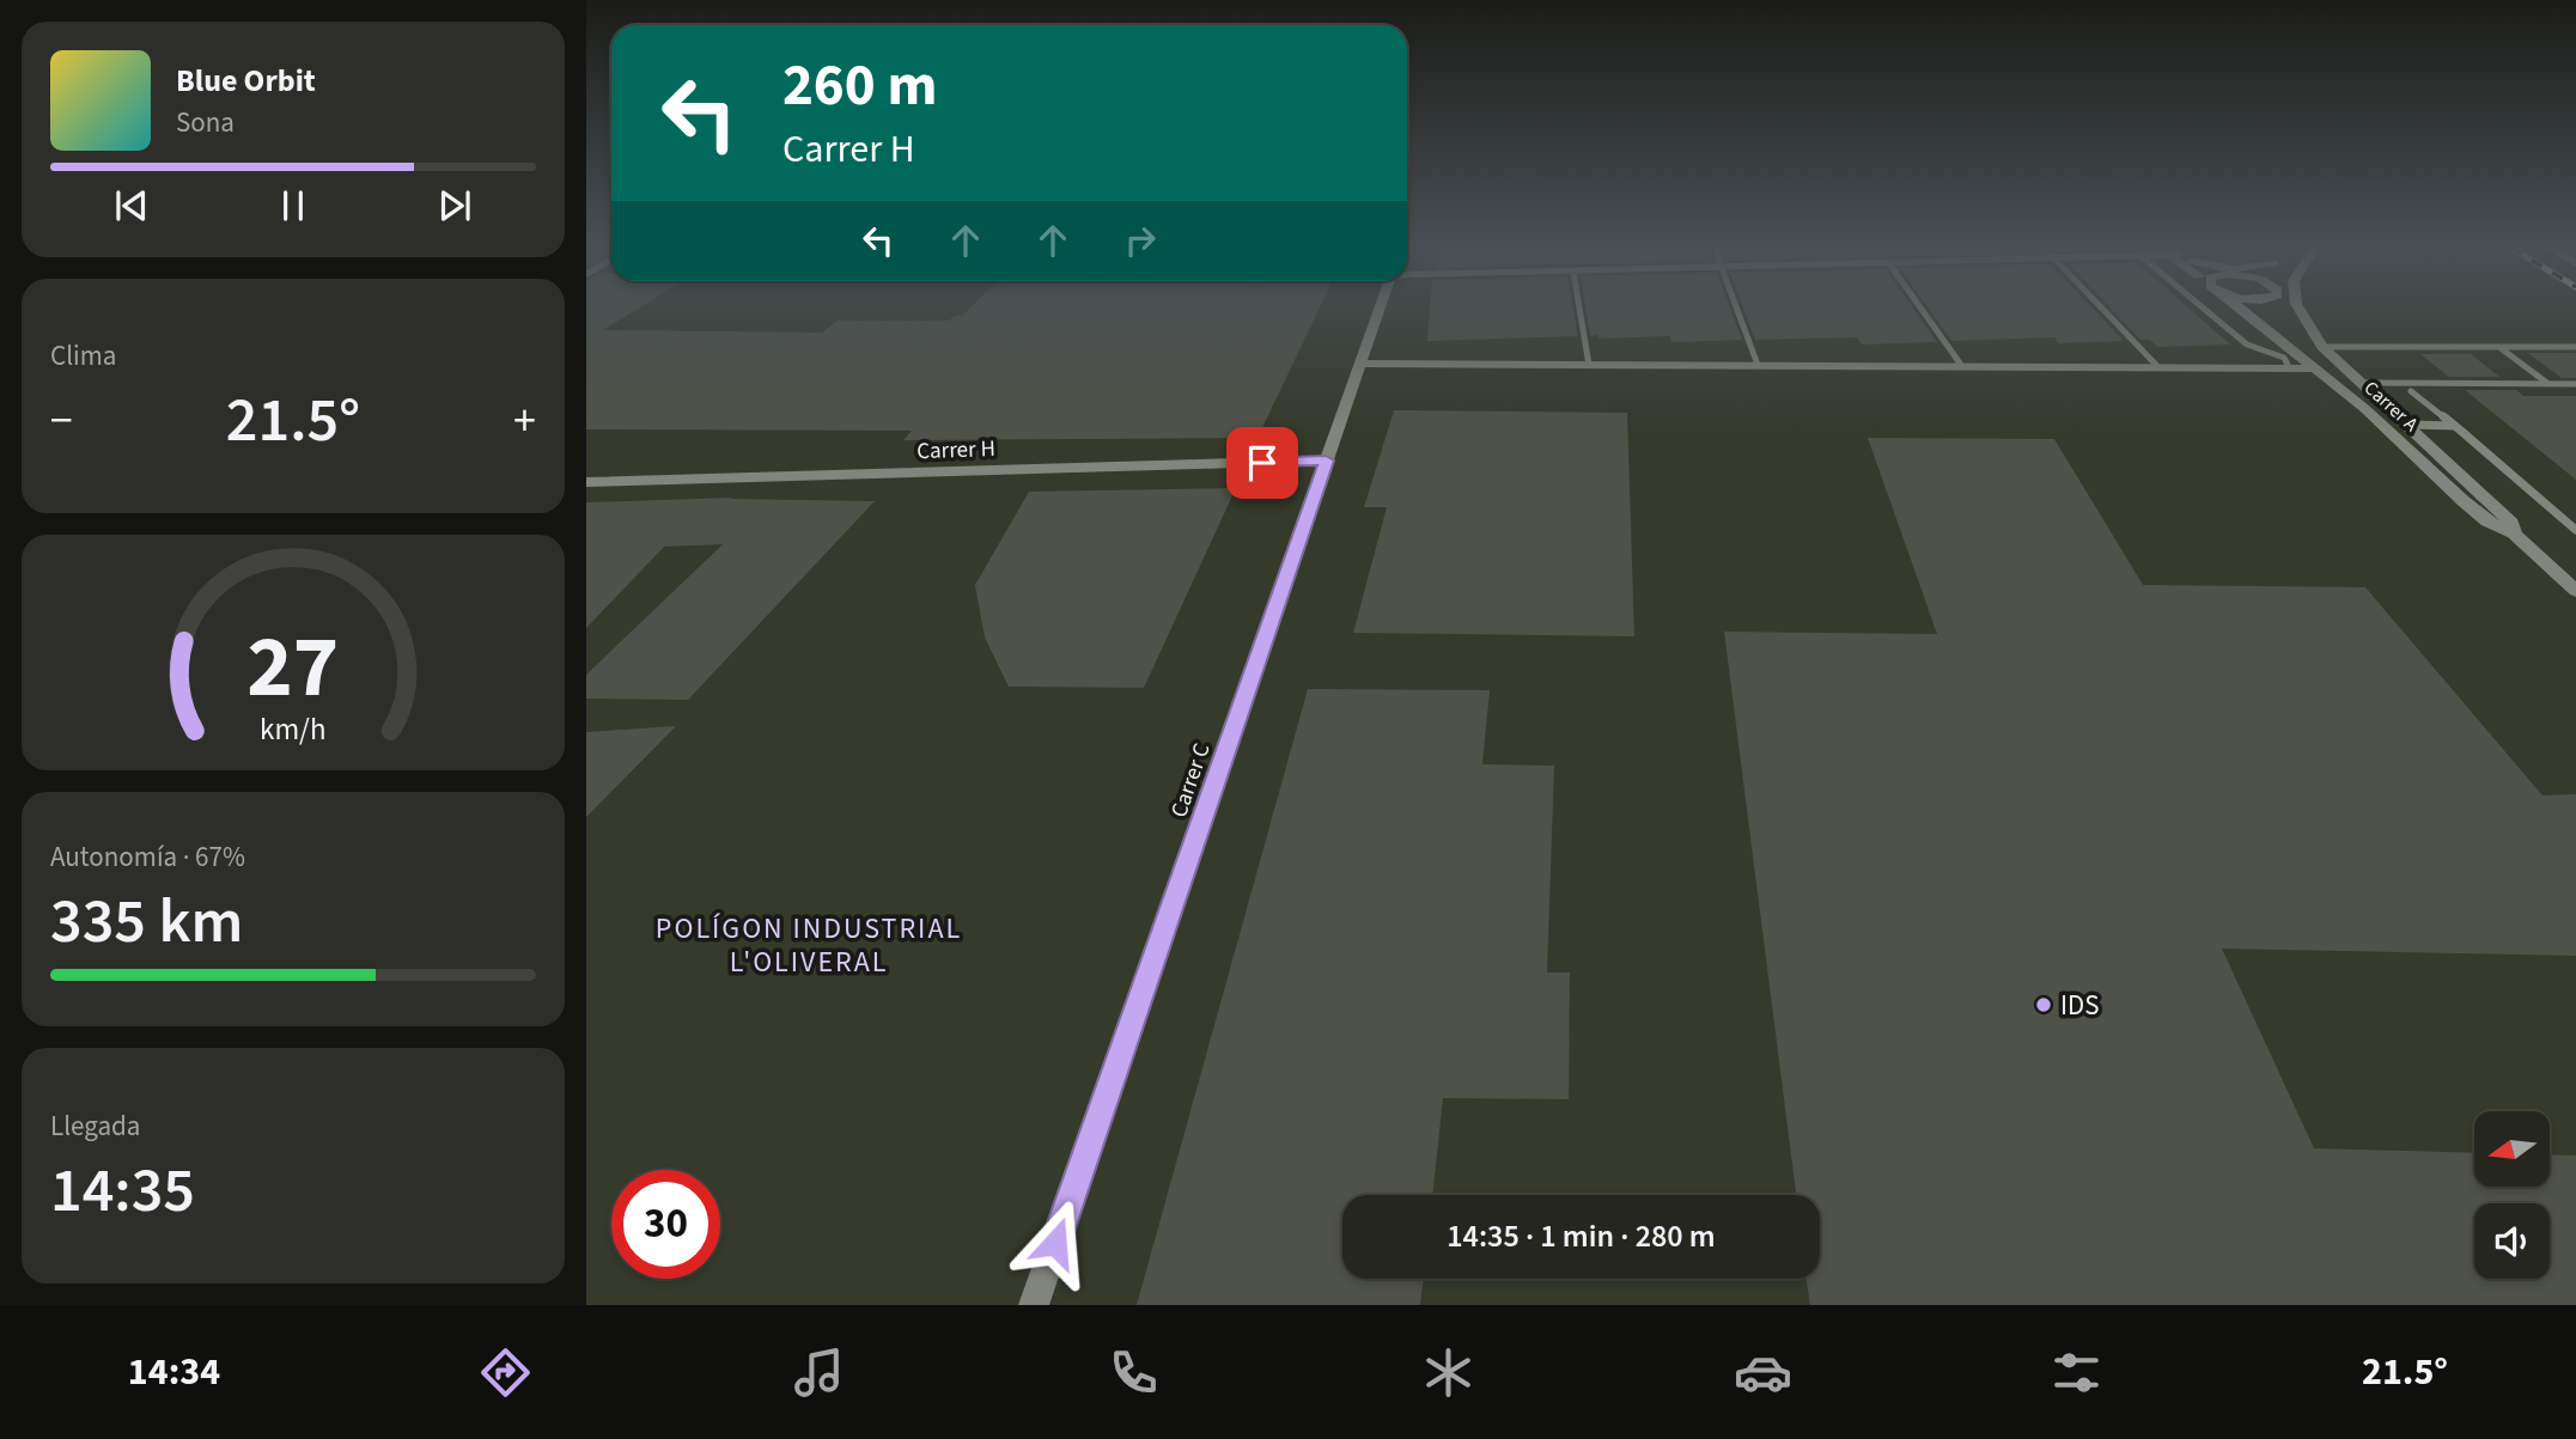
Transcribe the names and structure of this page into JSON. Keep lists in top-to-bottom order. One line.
{"streets":{"street":["Carrer A","Carrer H","Carrer C"]},"crossings":[["Carrer H","Carrer C"]],"districts":["POLÍGON INDUSTRIAL L'OLIVERAL"],"places":["IDS"],"north":"left","page":{"turn":["260 m","Carrer H"],"song":["Blue Orbit","Sona"],"tile":["Clima",["Autonomía · 67%","335 km"],["Llegada","14:35"]],"heat":["−","21.5°","+"],"limit":"30","trip":"14:35 · 1 min · 280 m","tabs":["14:34","21.5°"],"gauge":["27","km/h"]}}
